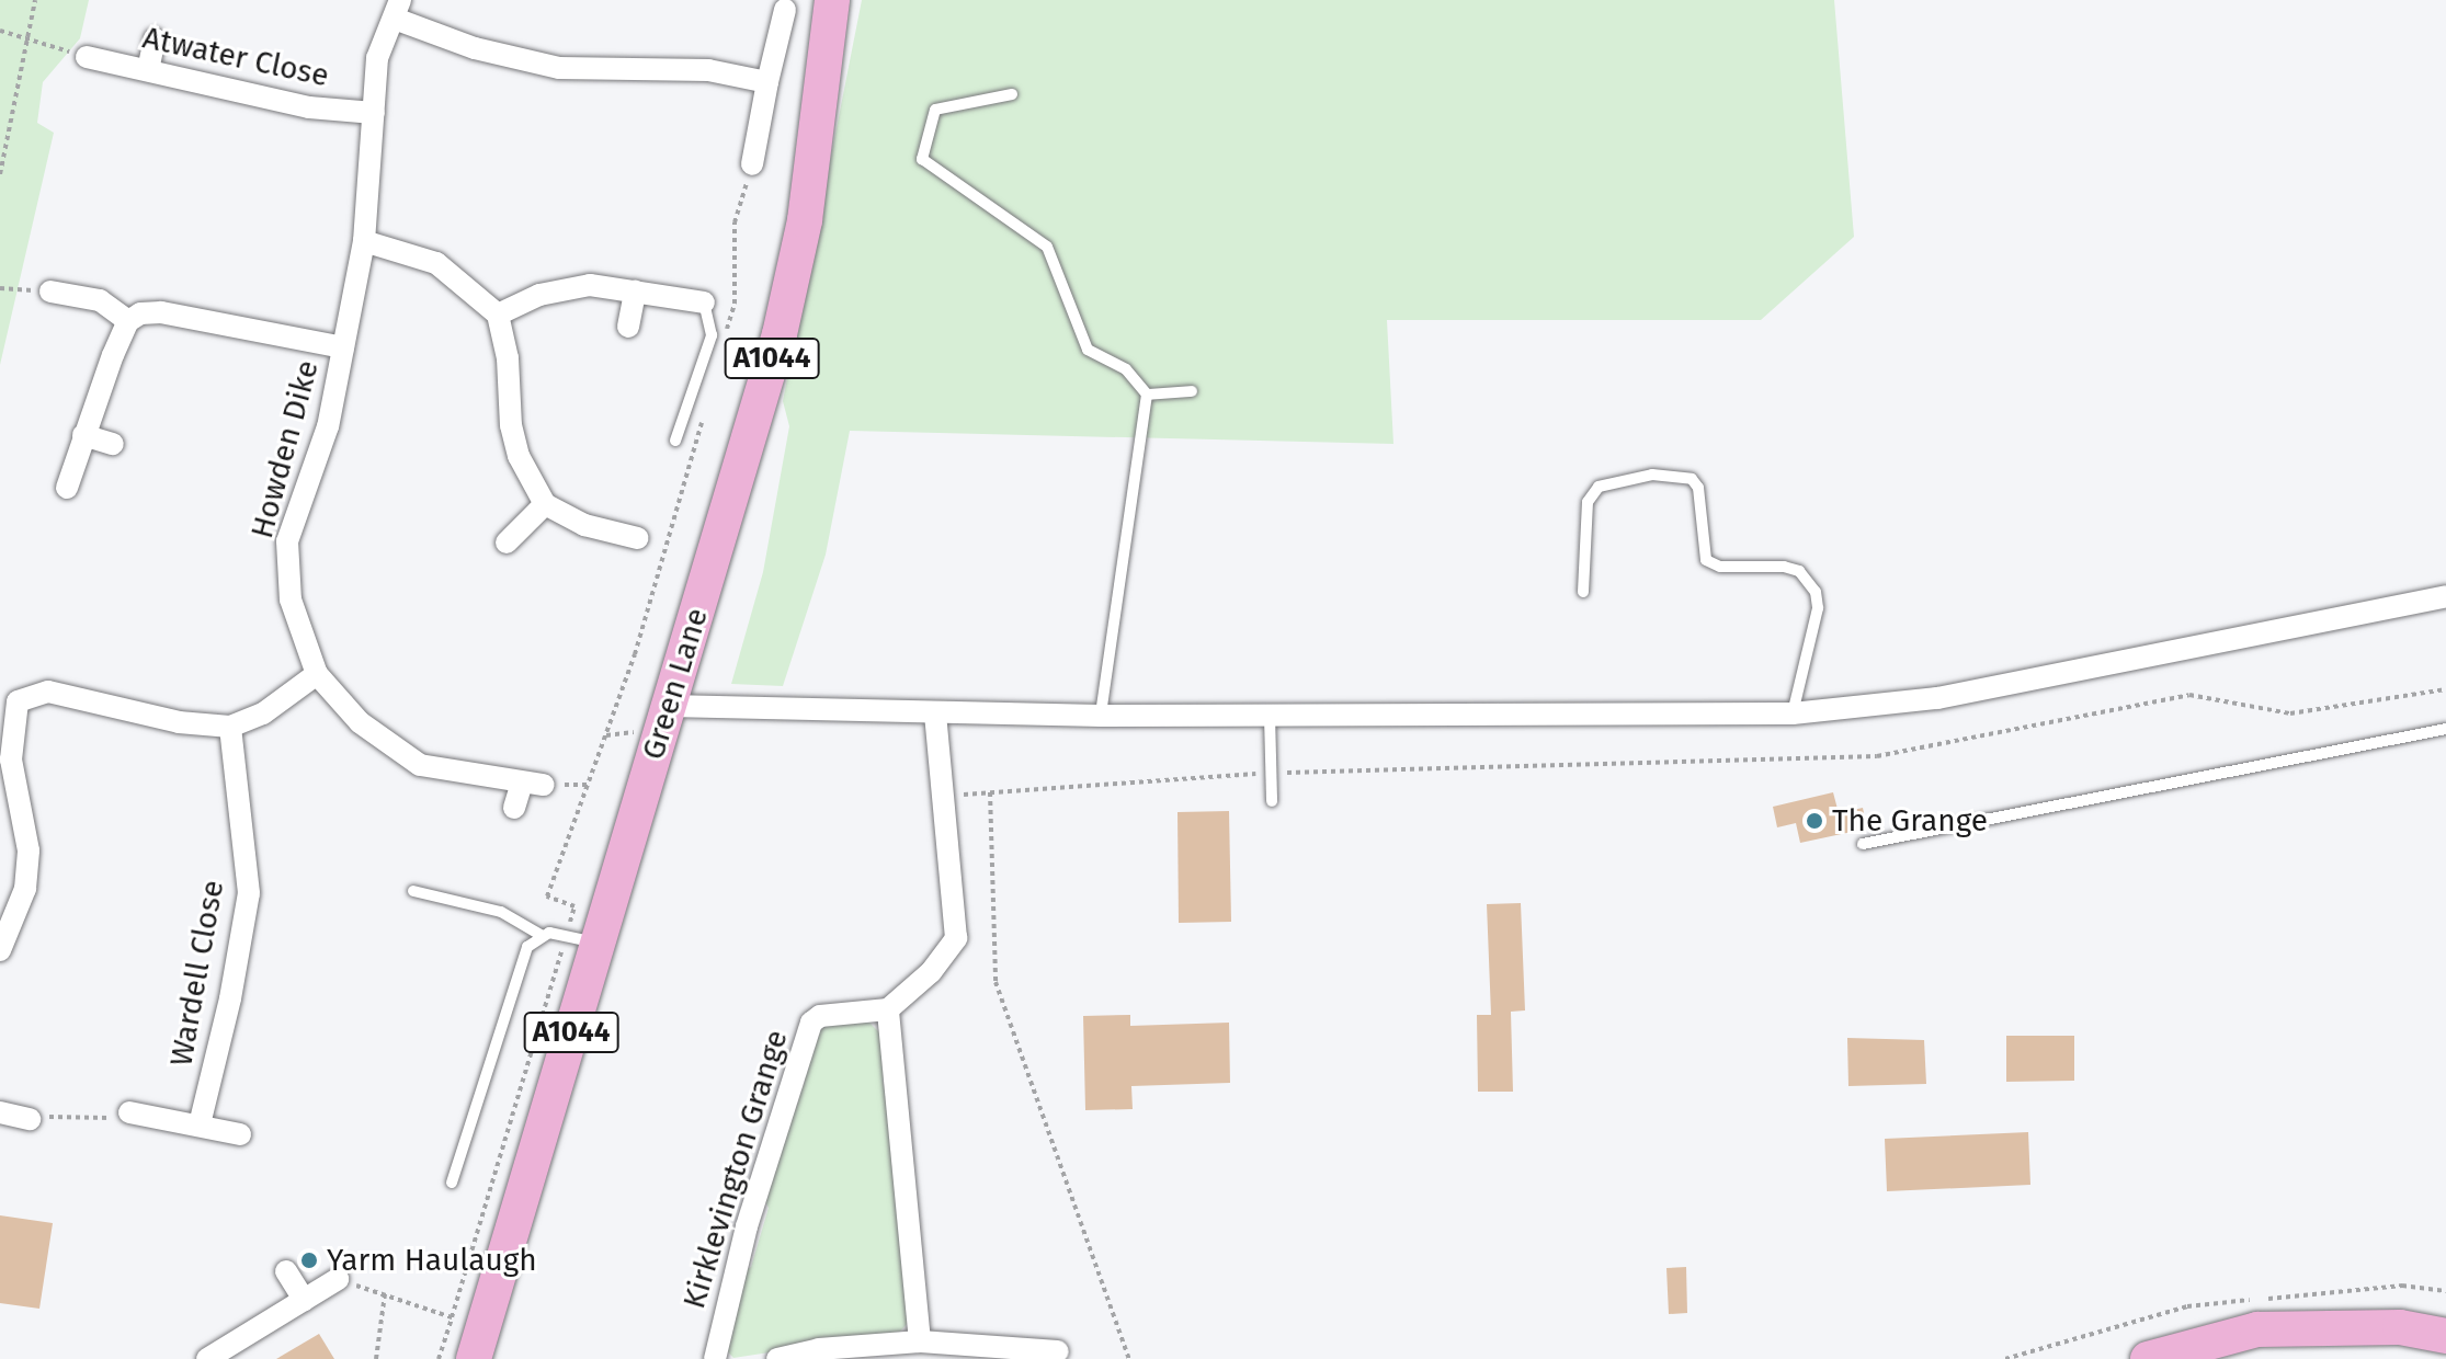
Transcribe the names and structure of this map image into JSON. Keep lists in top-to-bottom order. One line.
{"streets":{"main road":["A1044","Green Lane"],"street":["Atwater Close","Howden Dike","Wardell Close","Kirklevington Grange"]},"crossings":[["Atwater Close","Howden Dike"]],"places":["The Grange","Yarm Haulaugh"]}
